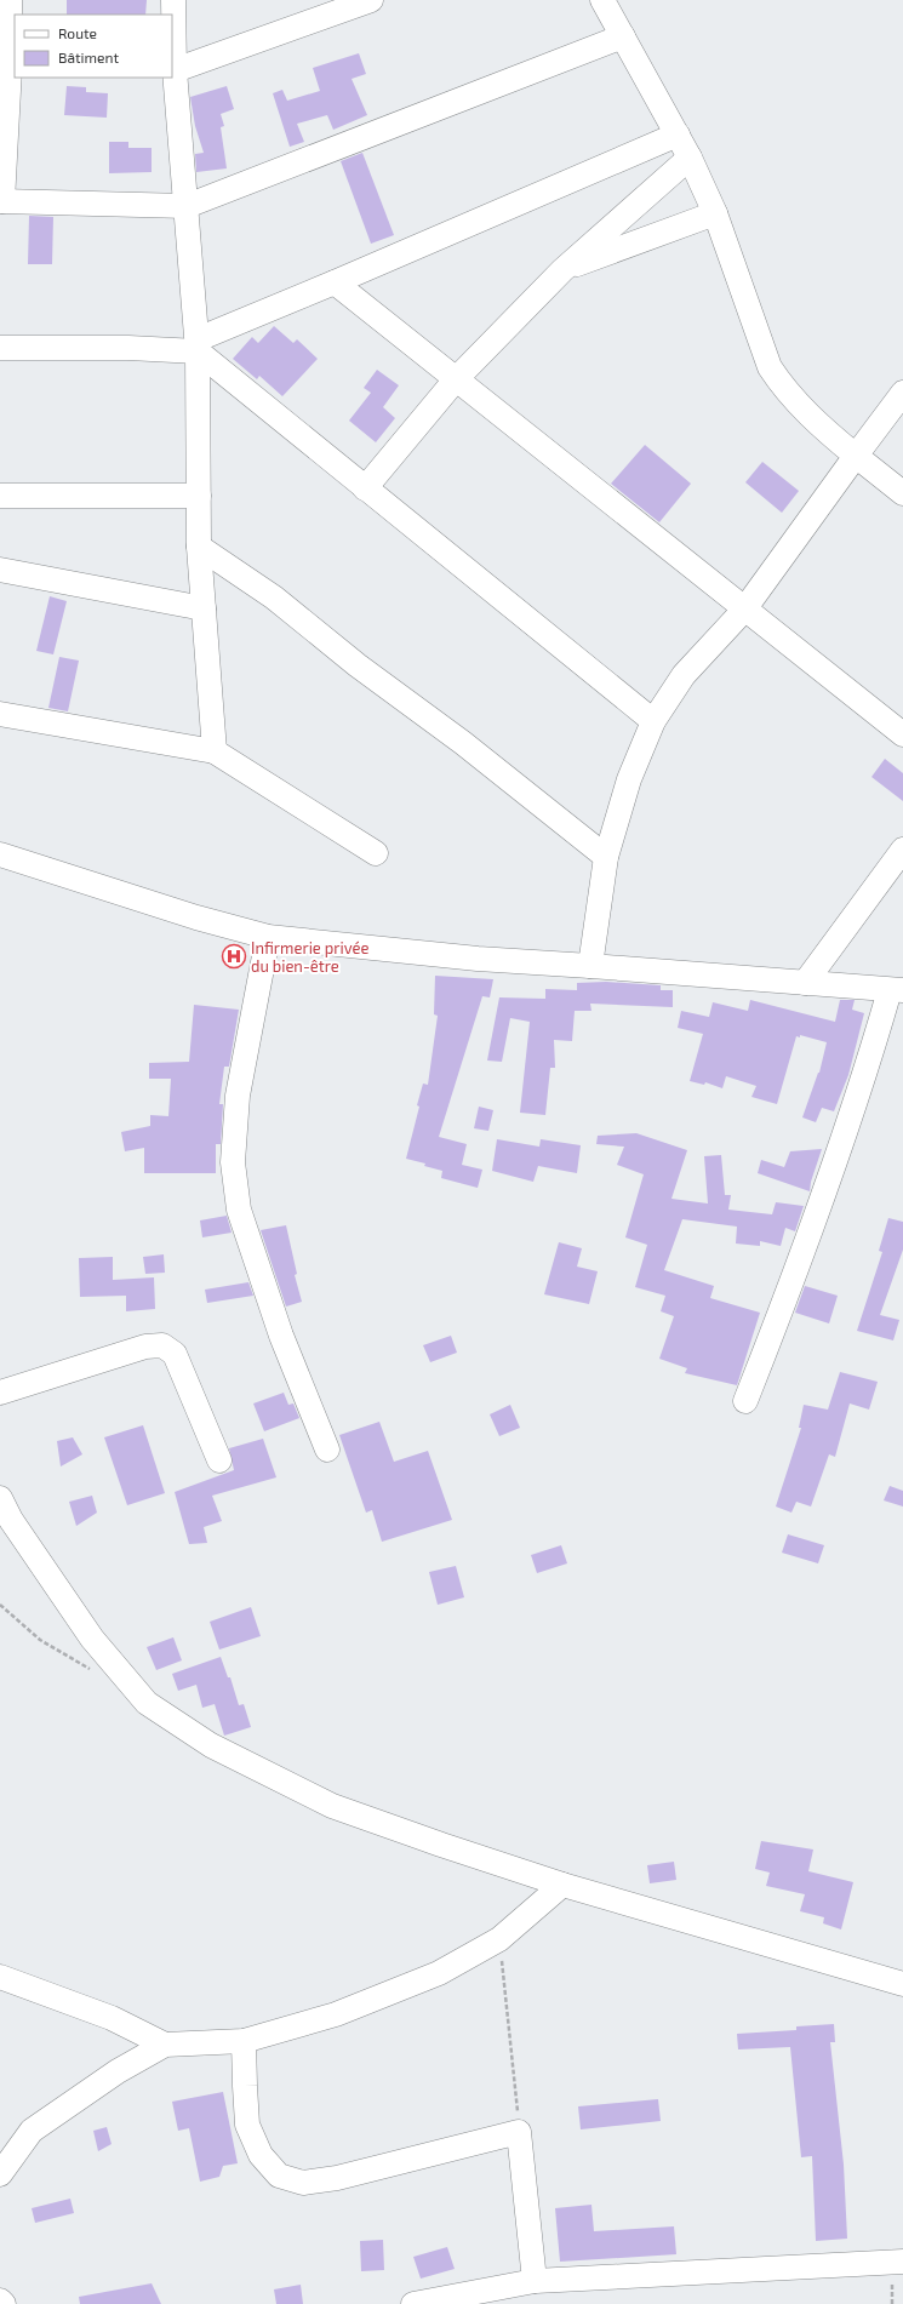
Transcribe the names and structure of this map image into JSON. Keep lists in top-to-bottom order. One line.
{"places":{"hospital":["Infirmerie privée du bien-être"]},"legend":["Route","Bâtiment"]}
